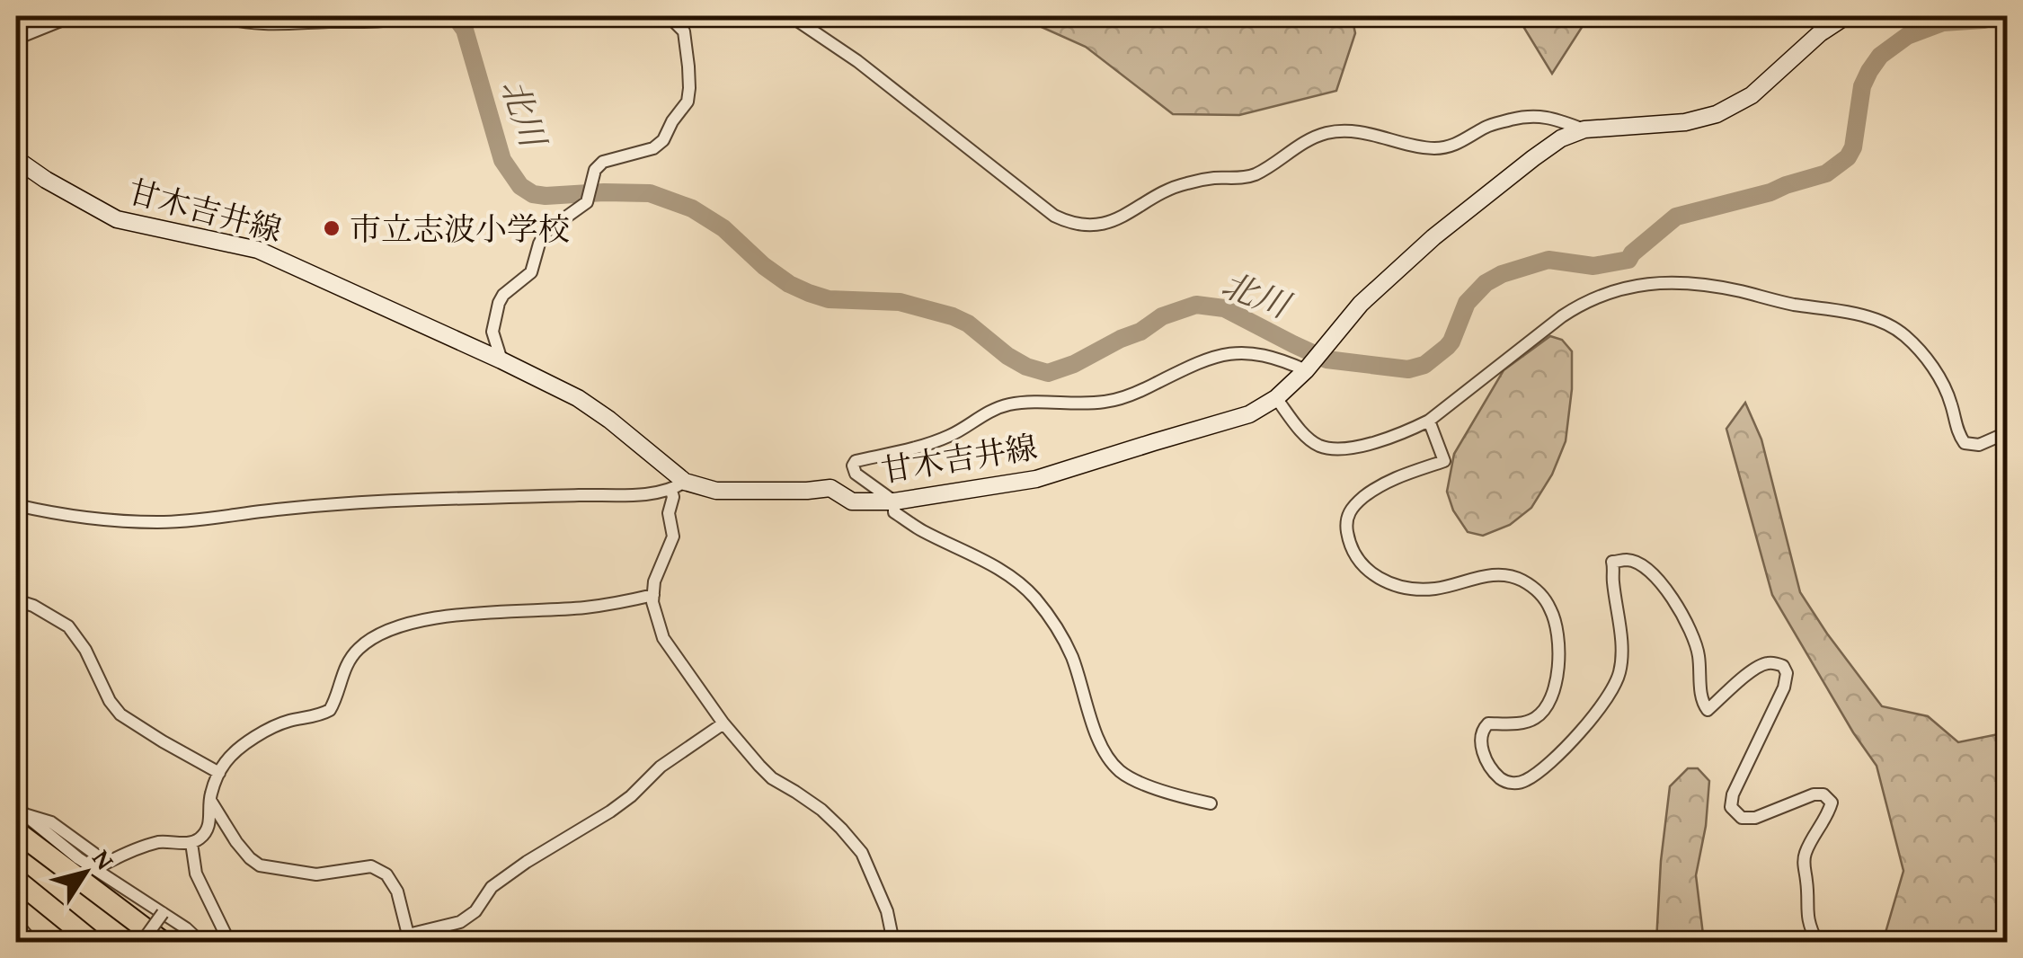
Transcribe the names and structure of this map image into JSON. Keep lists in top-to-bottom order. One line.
{"streets":{"main road":["甘木吉井線"]},"water":["北川"],"places":["市立志波小学校"],"north":"top right"}
